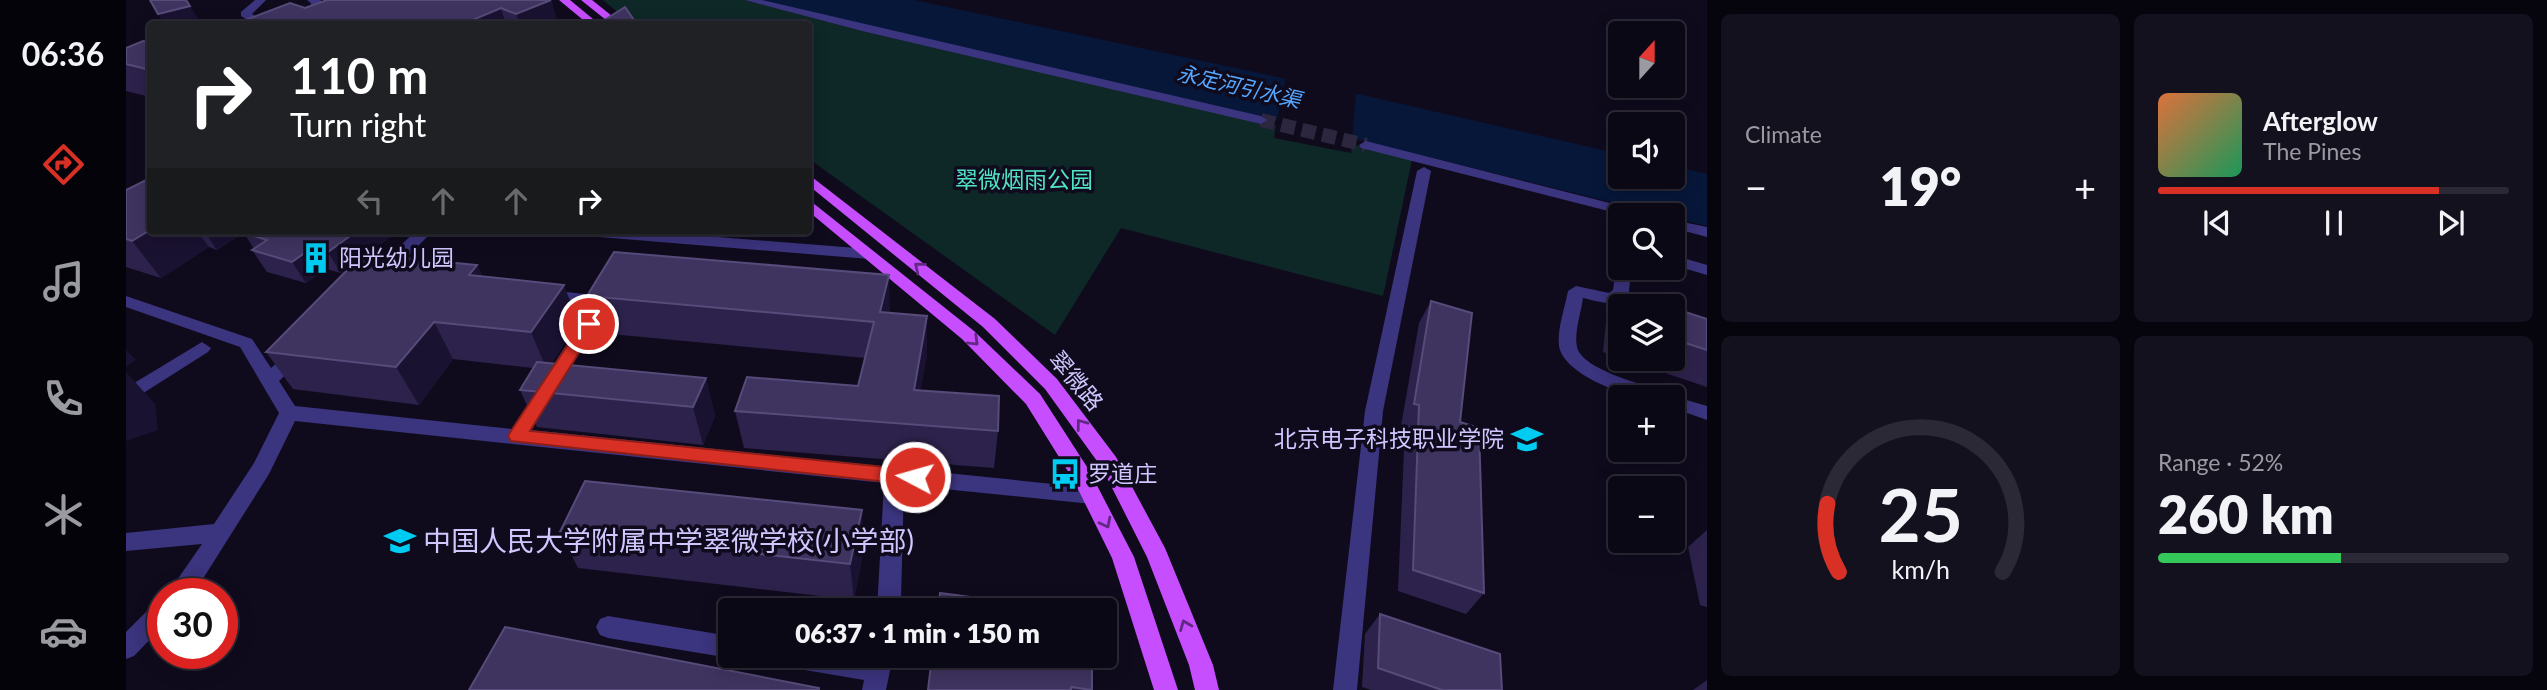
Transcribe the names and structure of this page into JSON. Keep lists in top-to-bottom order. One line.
{"streets":{"main road":["翠微路"]},"water":["永定河引水渠"],"parks":["翠微烟雨公园"],"places":{"building":["阳光幼儿园"],"school or university":["北京电子科技职业学院","中国人民大学附属中学翠微学校(小学部)"],"bus stop":["罗道庄"]},"north":"top","page":{"tabs":"06:36","tile":["Climate",["Range · 52%","260 km"]],"map_buttons":["+","−"],"turn":["110 m","Turn right"],"song":["Afterglow","The Pines"],"heat":["−","19°","+"],"limit":"30","trip":"06:37 · 1 min · 150 m","gauge":["25","km/h"]}}
